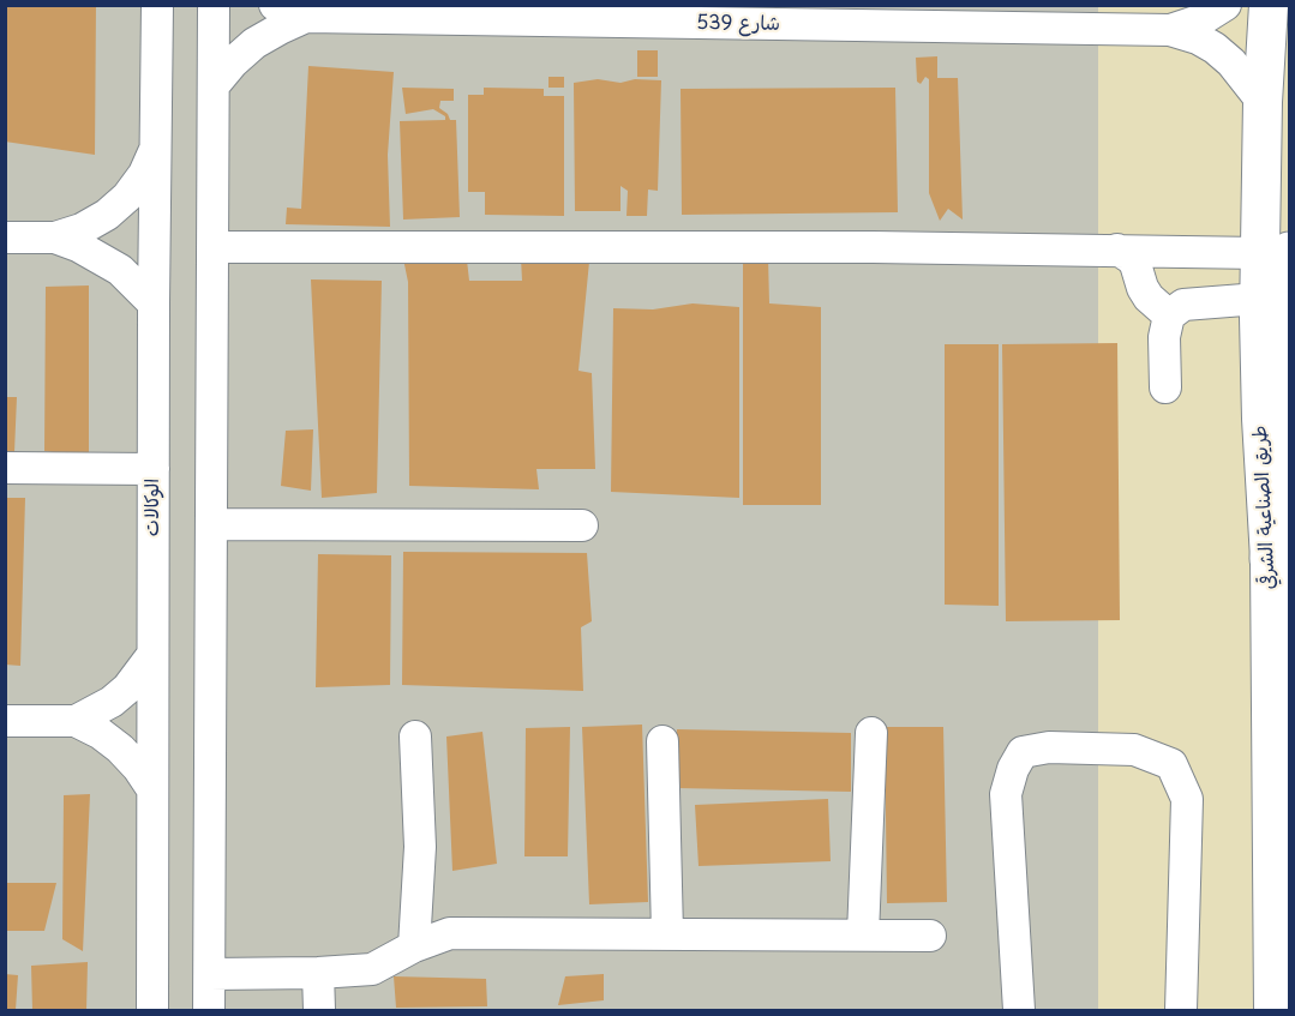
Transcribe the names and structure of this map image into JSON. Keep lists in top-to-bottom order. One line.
{"streets":{"main road":["طريق الصناعية الشرقي"],"street":["شارع 539","الوكالات"]},"crossings":[["شارع 539","طريق الصناعية الشرقي"]]}
